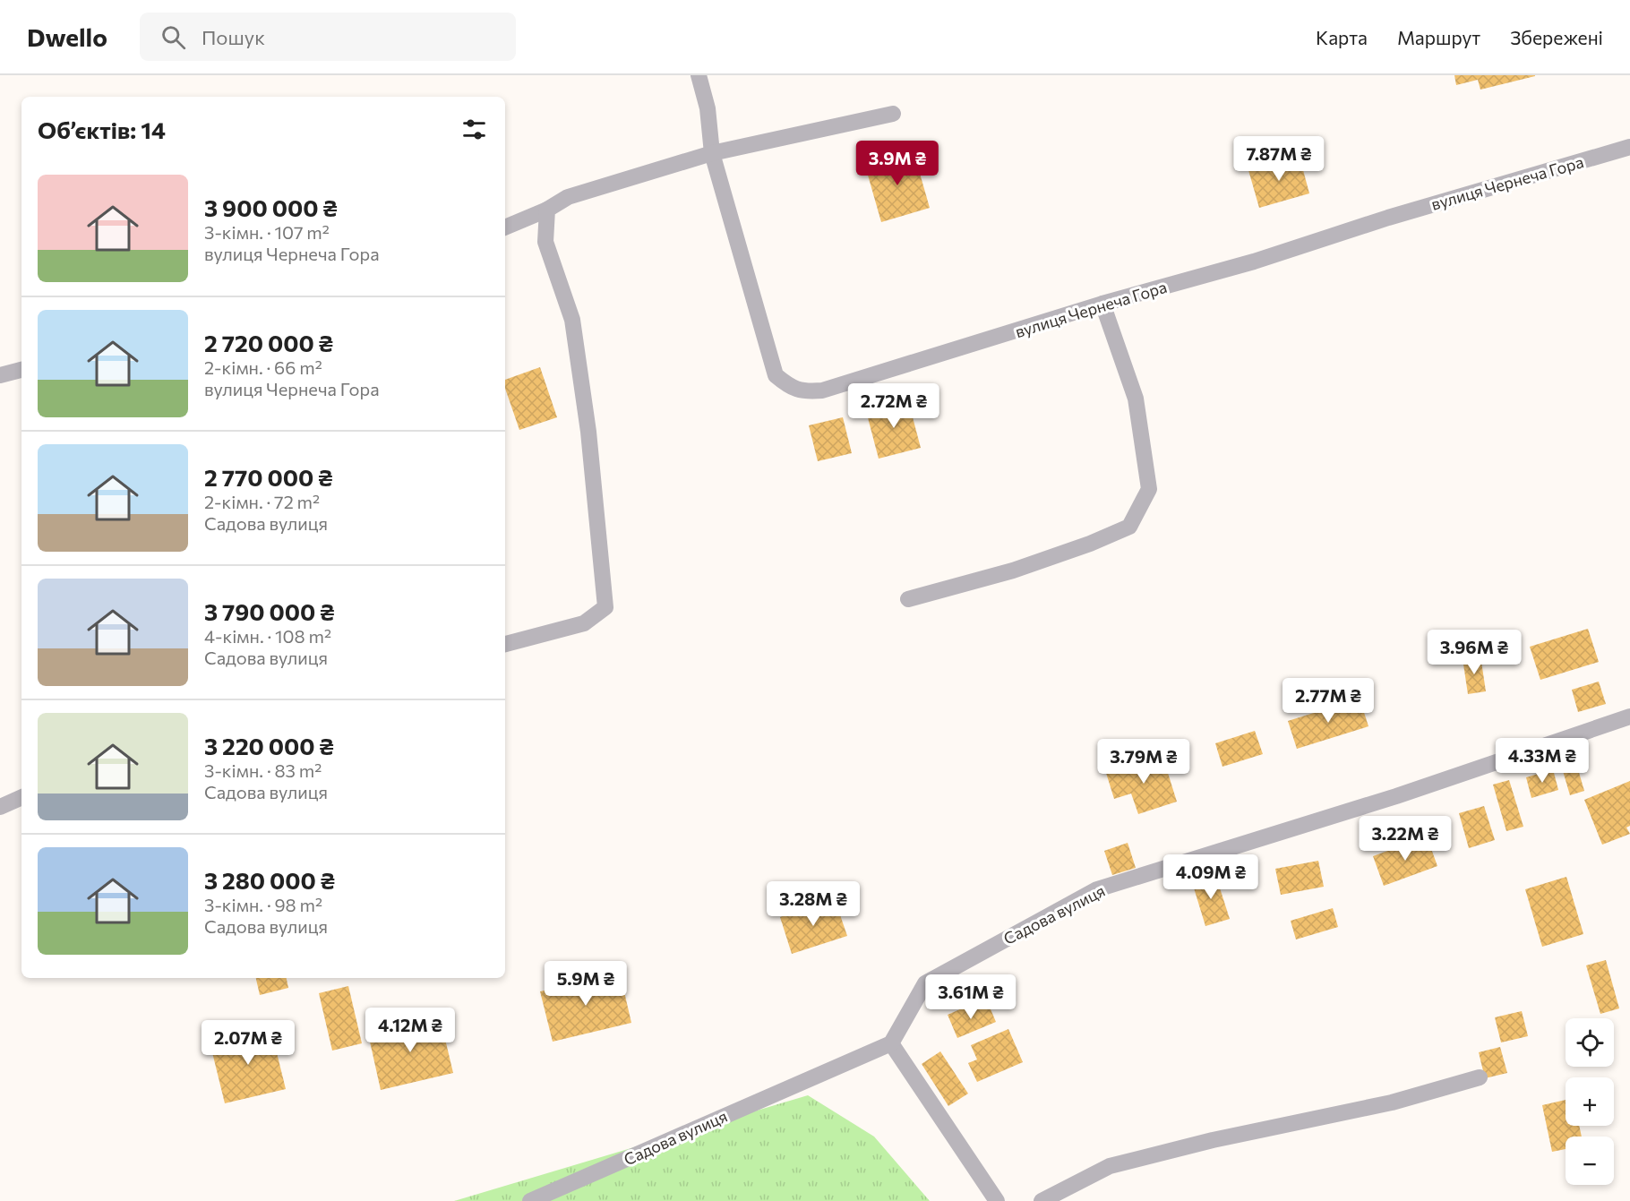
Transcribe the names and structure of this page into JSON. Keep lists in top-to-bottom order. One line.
{"streets":{"street":["вулиця Чернеча Гора","Садова вулиця"]},"page":{"header":"Dwello","search":"Пошук","nav":["Карта","Маршрут","Збережені"],"heading":"Об’єктів: 14","price":["7.87M ₴","3.9M ₴","2.72M ₴","3.96M ₴","2.77M ₴","4.33M ₴","3.79M ₴","3.22M ₴","4.09M ₴","3.28M ₴","5.9M ₴","3.61M ₴","4.12M ₴","2.07M ₴"],"list":[{"name":"3 900 000 ₴","note":"3-кімн. · 107 m² · вулиця Чернеча Гора"},{"name":"2 720 000 ₴","note":"2-кімн. · 66 m² · вулиця Чернеча Гора"},{"name":"2 770 000 ₴","note":"2-кімн. · 72 m² · Садова вулиця"},{"name":"3 790 000 ₴","note":"4-кімн. · 108 m² · Садова вулиця"},{"name":"3 220 000 ₴","note":"3-кімн. · 83 m² · Садова вулиця"},{"name":"3 280 000 ₴","note":"3-кімн. · 98 m² · Садова вулиця"}],"map_buttons":["+","−"]}}
